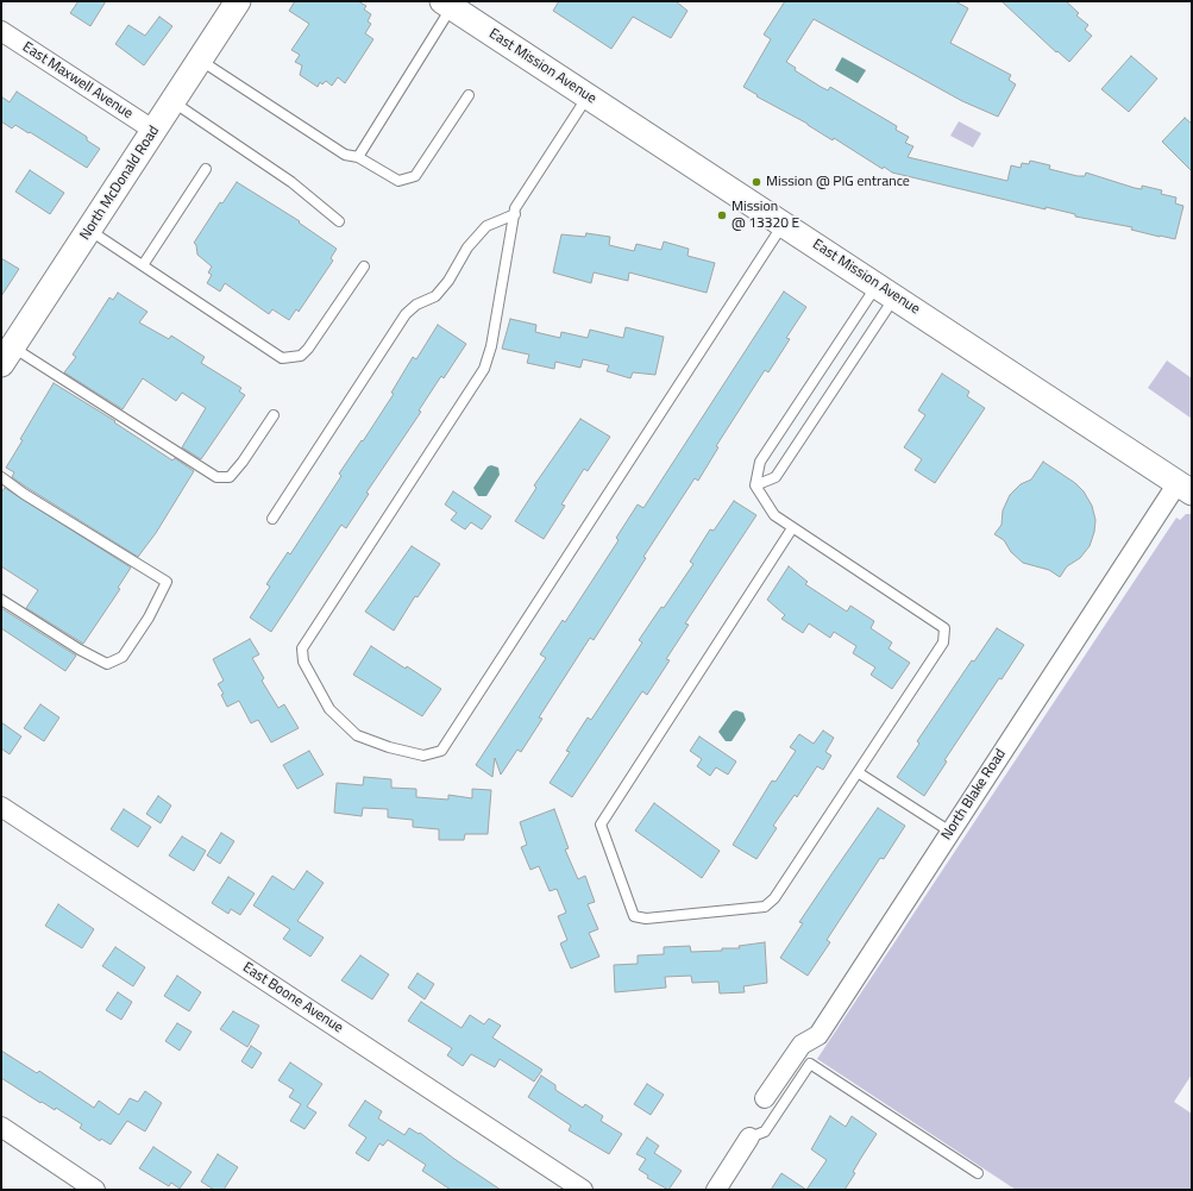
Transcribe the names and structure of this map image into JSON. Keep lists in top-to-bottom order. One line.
{"streets":{"street":["East Mission Avenue","East Maxwell Avenue","North McDonald Road","North Blake Road","East Boone Avenue"]},"crossings":[["East Mission Avenue","North Blake Road"],["East Maxwell Avenue","North McDonald Road"]],"places":["Mission @ PIG entrance","Mission @ 13320 E"]}
